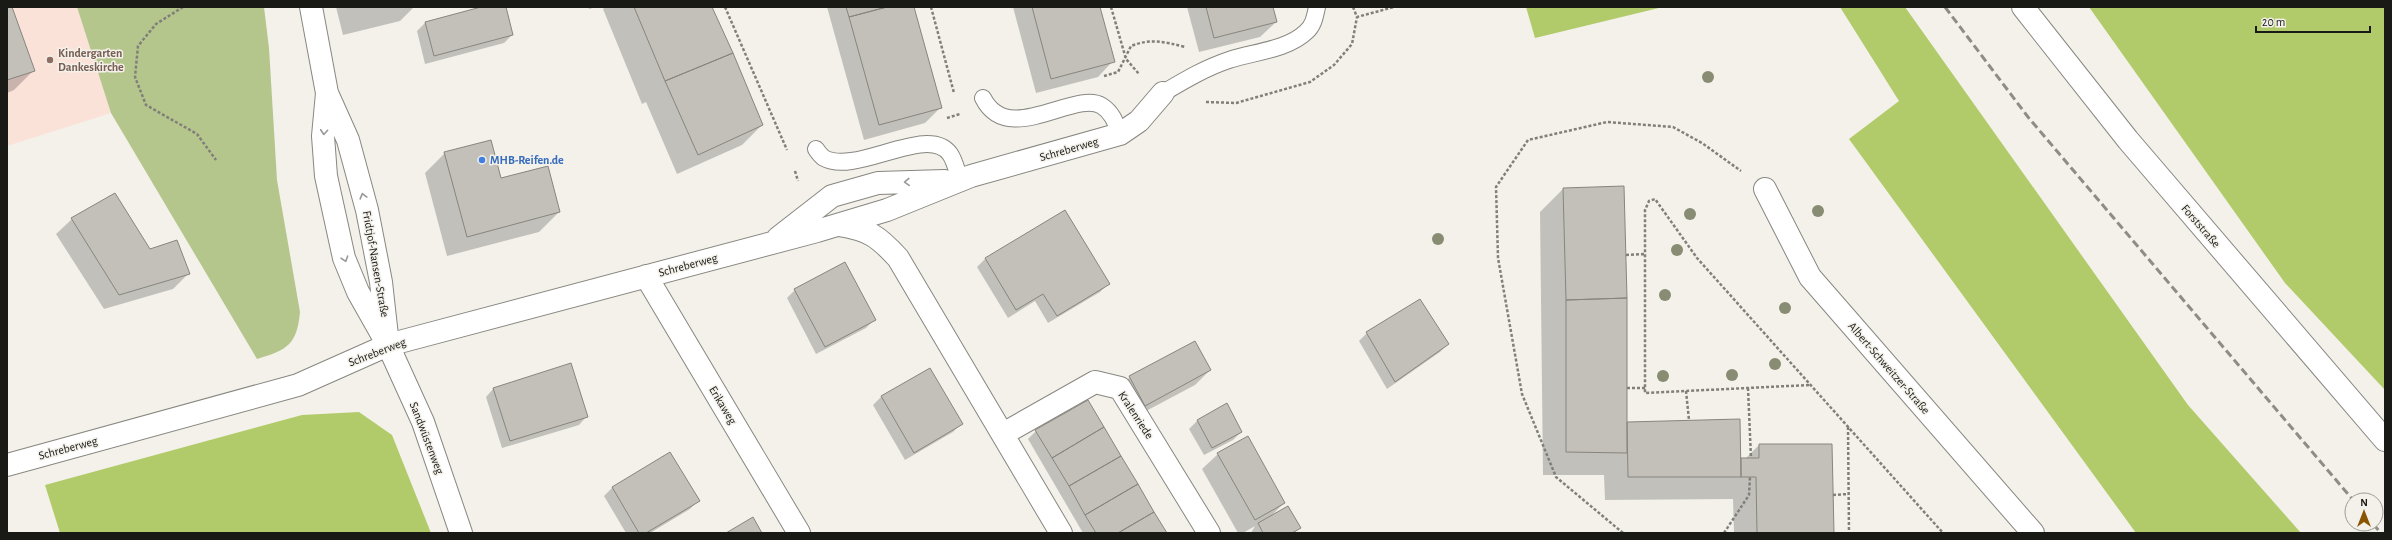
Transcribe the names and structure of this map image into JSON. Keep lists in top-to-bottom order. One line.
{"streets":{"street":["Schreberweg","Forststraße","Fridtjof-Nansen-Straße","Albert-Schweitzer-Straße","Erikaweg","Kralenriede","Sandwüstenweg"]},"crossings":[["Schreberweg","Fridtjof-Nansen-Straße"],["Schreberweg","Erikaweg"],["Schreberweg","Sandwüstenweg"],["Fridtjof-Nansen-Straße","Sandwüstenweg"]],"places":["Kindergarten Dankeskirche","MHB-Reifen.de"],"scale_bar":"20 m","north":"top"}
